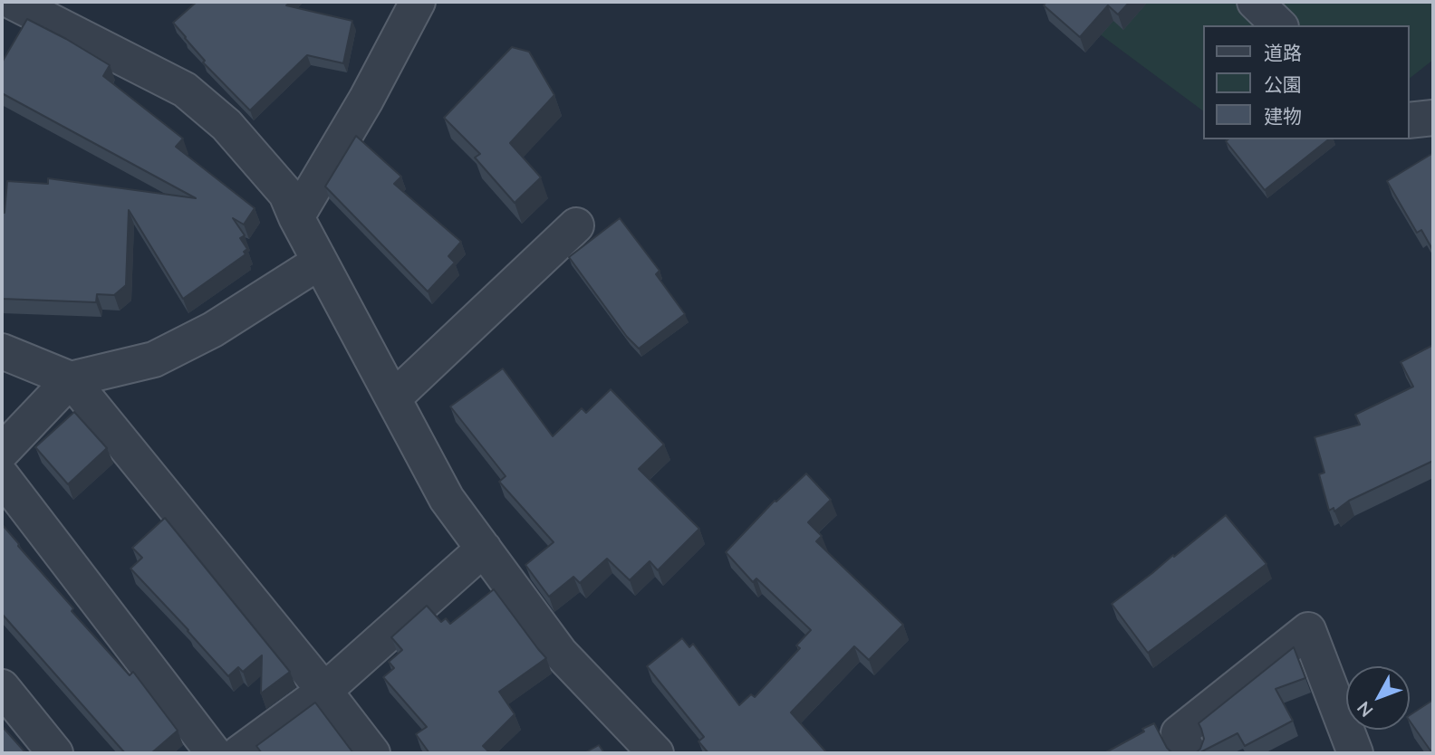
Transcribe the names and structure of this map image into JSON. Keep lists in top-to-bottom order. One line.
{"legend":["道路","公園","建物"],"north":"bottom left"}
